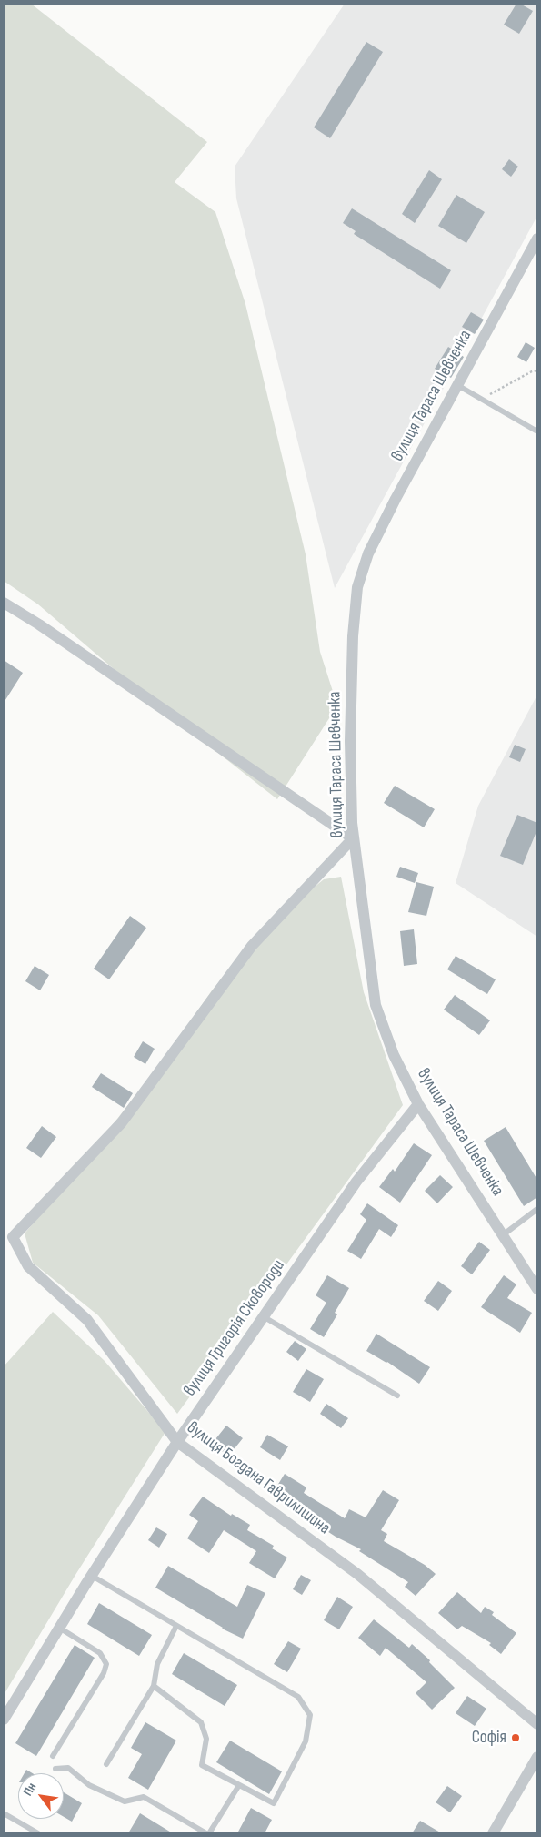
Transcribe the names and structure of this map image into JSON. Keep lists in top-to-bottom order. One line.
{"streets":{"street":["вулиця Тараса Шевченка","вулиця Григорія Сковороди","вулиця Богдана Гаврилишина"]},"crossings":[["вулиця Тараса Шевченка","вулиця Григорія Сковороди"],["вулиця Григорія Сковороди","вулиця Богдана Гаврилишина"]],"places":["Софія"],"north":"top left"}
